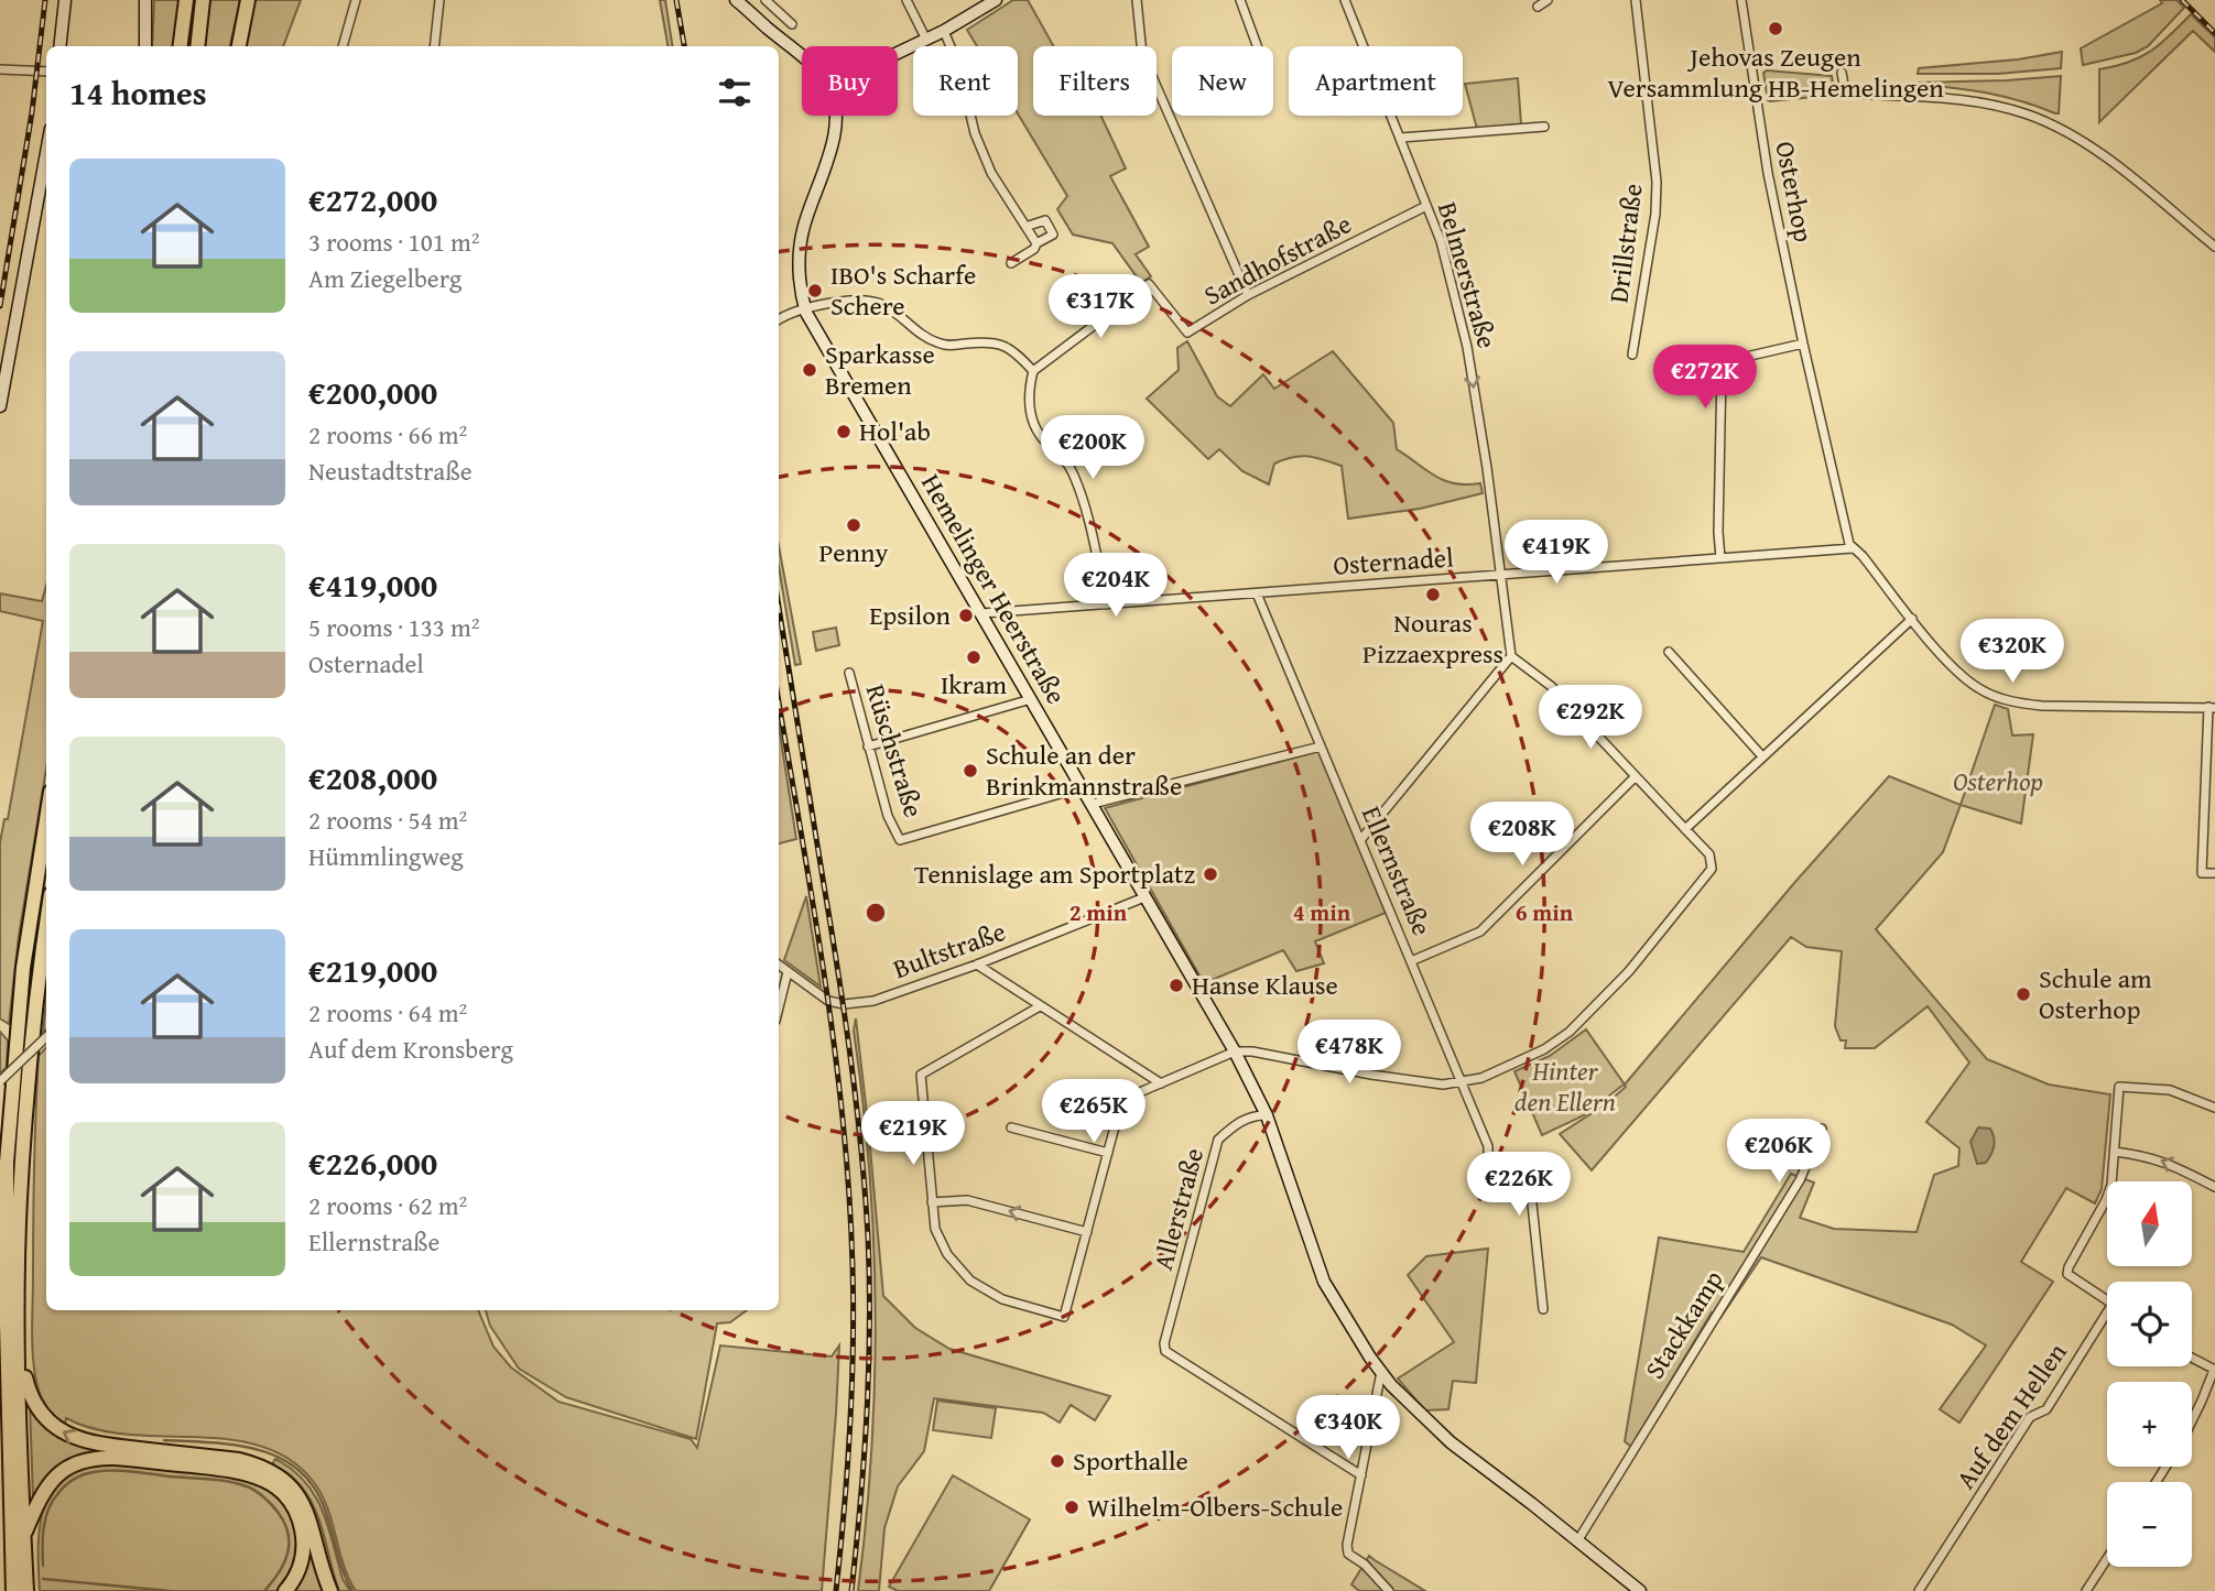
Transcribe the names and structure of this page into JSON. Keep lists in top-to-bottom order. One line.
{"streets":{"main road":["Hemelinger Heerstraße"],"street":["Osterhop","Drillstraße","Sandhofstraße","Belmerstraße","Osternadel","Rüschstraße","Ellernstraße","Bultstraße","Allerstraße","Stackkamp","Auf dem Hellen"]},"crossings":[["Osterhop","Osternadel"],["Sandhofstraße","Belmerstraße"],["Belmerstraße","Osternadel"],["Osternadel","Hemelinger Heerstraße"],["Osternadel","Ellernstraße"],["Hemelinger Heerstraße","Rüschstraße"],["Hemelinger Heerstraße","Bultstraße"],["Hemelinger Heerstraße","Allerstraße"],["Hemelinger Heerstraße","Stackkamp"]],"one_way":["Belmerstraße"],"parks":["Osterhop","Hinter den Ellern"],"places":["Jehovas Zeugen Versammlung HB-Hemelingen","IBO's Scharfe Schere","Sparkasse Bremen","Hol'ab","Penny","Nouras Pizzaexpress","Epsilon","Ikram","Schule an der Brinkmannstraße","Tennislage am Sportplatz","Hanse Klause","Schule am Osterhop","Sporthalle","Wilhelm-Olbers-Schule"],"north":"top","page":{"chip":["Buy","Rent","Filters","New","Apartment"],"heading":"14 homes","list":[{"name":"€272,000","note":"3 rooms · 101 m² · Am Ziegelberg"},{"name":"€200,000","note":"2 rooms · 66 m² · Neustadtstraße"},{"name":"€419,000","note":"5 rooms · 133 m² · Osternadel"},{"name":"€208,000","note":"2 rooms · 54 m² · Hümmlingweg"},{"name":"€219,000","note":"2 rooms · 64 m² · Auf dem Kronsberg"},{"name":"€226,000","note":"2 rooms · 62 m² · Ellernstraße"}],"price":["€317K","€272K","€200K","€419K","€204K","€320K","€292K","€208K","€478K","€265K","€219K","€206K","€226K","€340K"],"map_buttons":["+","−"]},"rings":["2 min","4 min","6 min"]}
